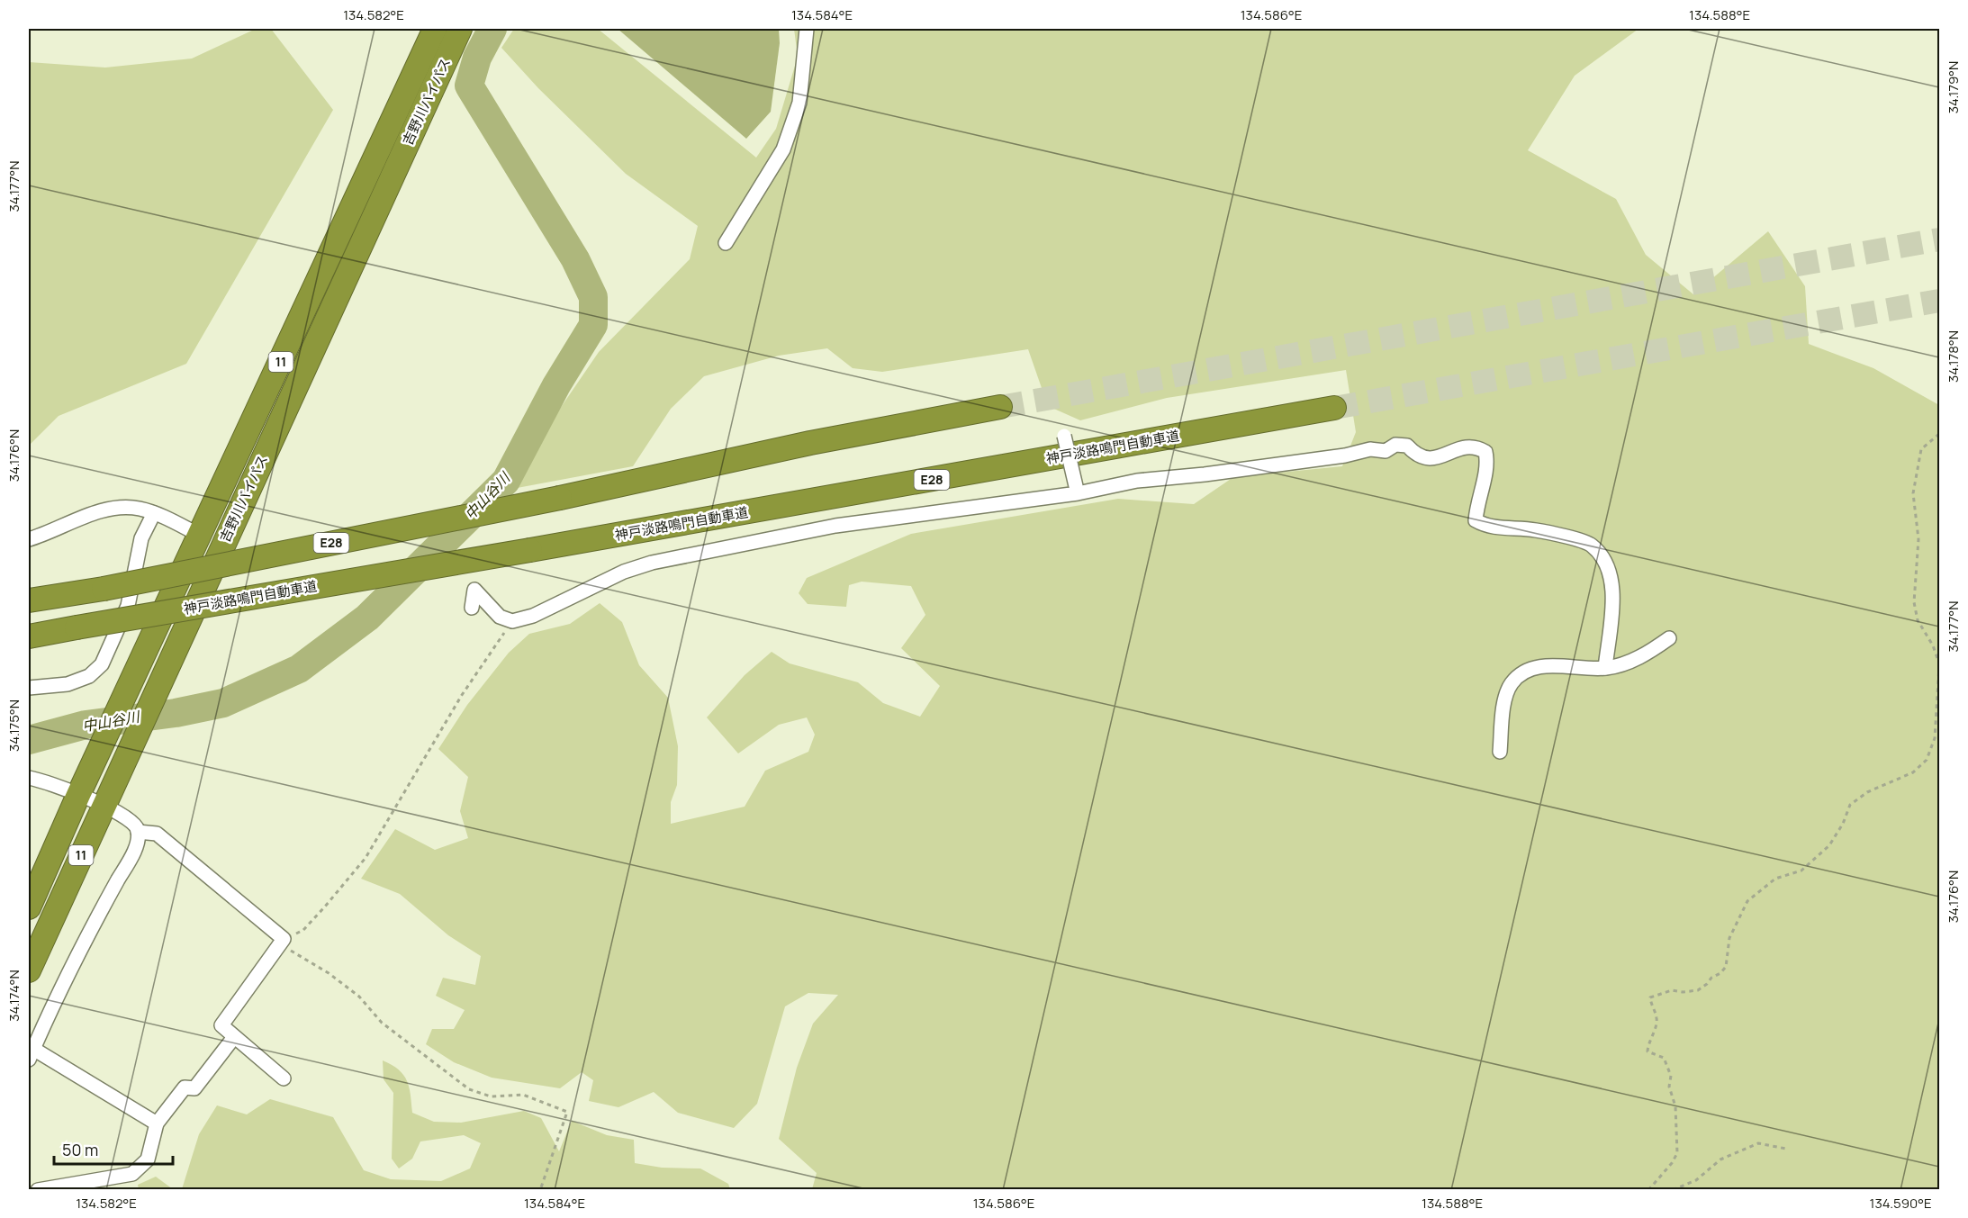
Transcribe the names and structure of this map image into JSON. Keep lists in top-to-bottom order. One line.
{"streets":{"highway":["吉野川バイパス","11","神戸淡路鳴門自動車道","E28"]},"water":["中山谷川"],"scale_bar":"50 m","coordinates":["134.582°E","134.584°E","134.586°E","134.588°E","34.179°N","34.177°N","34.178°N","34.176°N","34.175°N","34.174°N","134.590°E"]}
